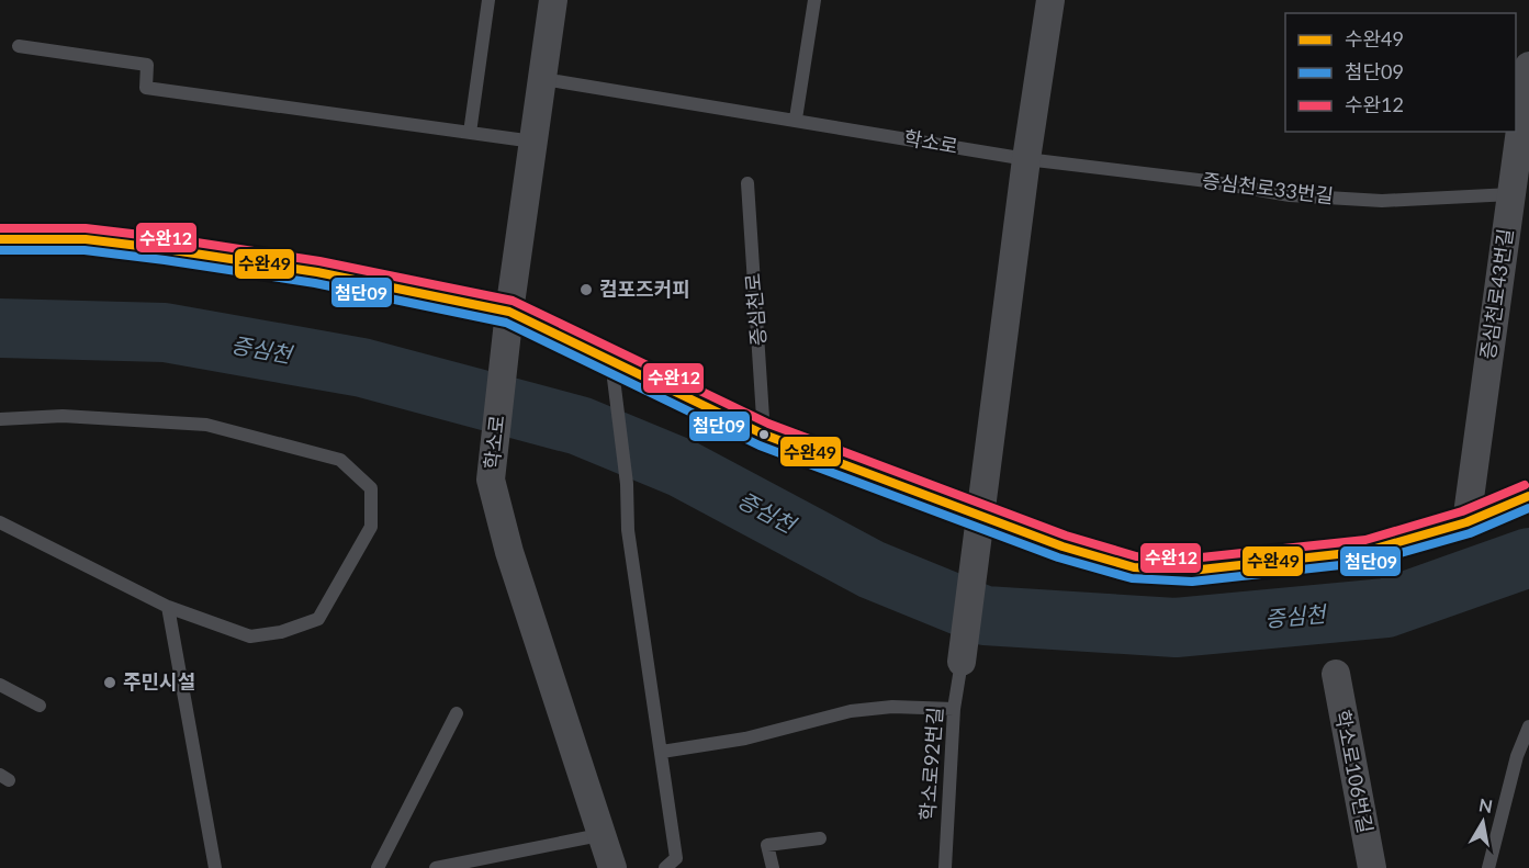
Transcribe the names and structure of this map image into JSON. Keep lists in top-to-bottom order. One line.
{"streets":{"street":["학소로","증심천로43번길","학소로106번길"],"lane":["증심천로33번길","증심천로","학소로92번길"]},"crossings":[["학소로","증심천로33번길"],["증심천로33번길","증심천로43번길"]],"water":["증심천"],"places":["컴포즈커피","주민시설"],"lines":["transit line 수완12","transit line 수완49","transit line 첨단09"],"legend":["수완49","첨단09","수완12"],"north":"top"}
